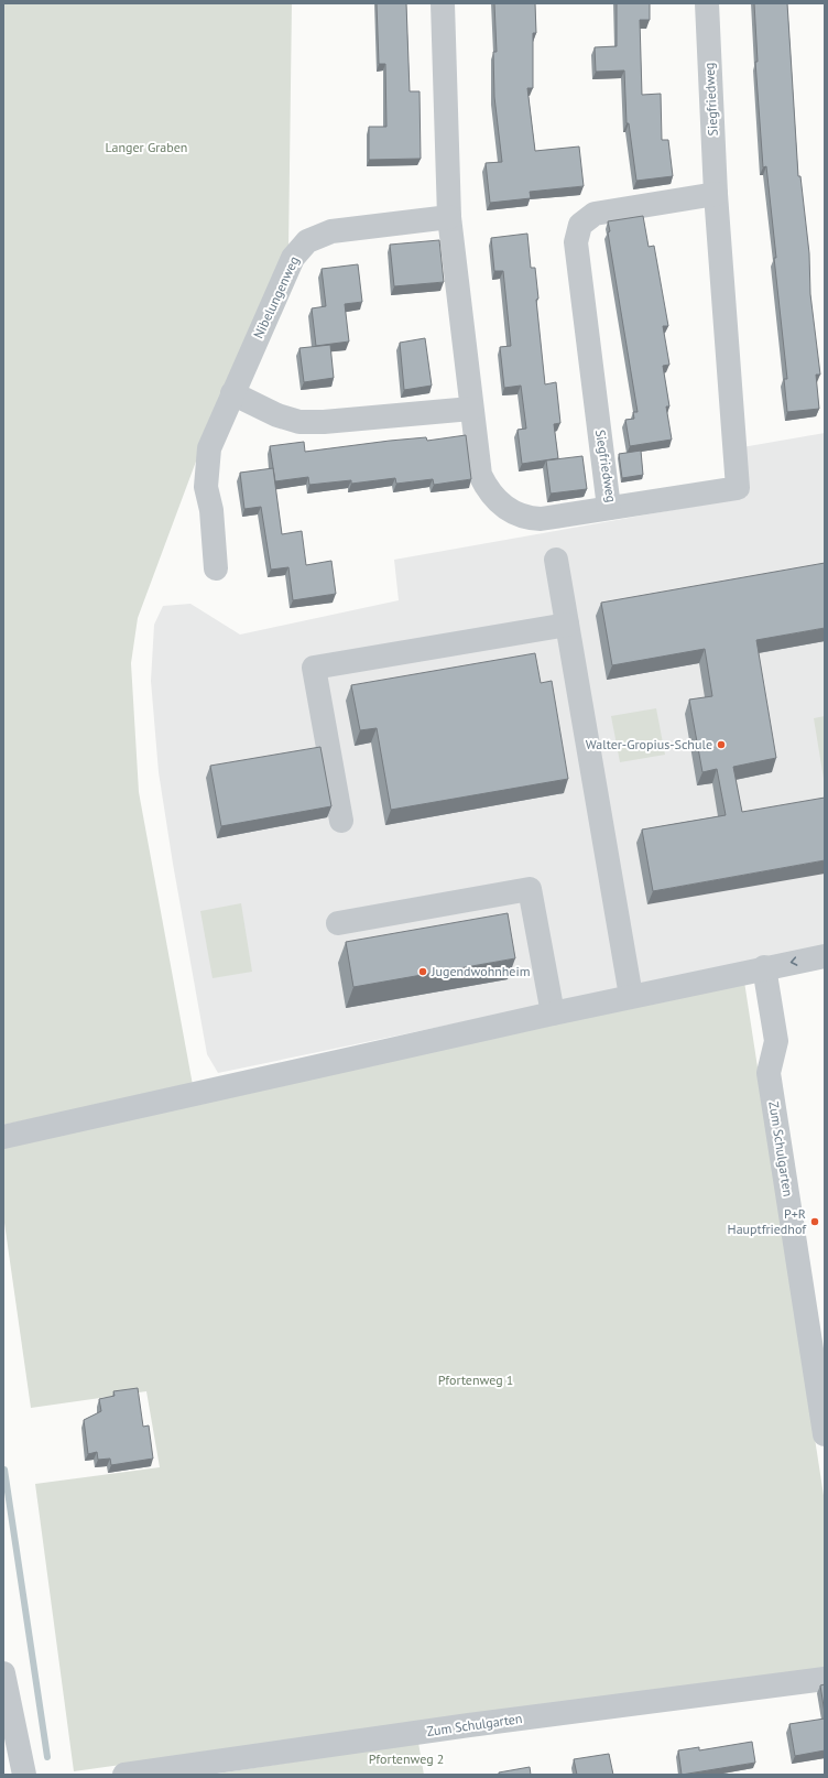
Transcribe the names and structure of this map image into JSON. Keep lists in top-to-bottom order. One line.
{"streets":{"street":["Siegfriedweg","Nibelungenweg","Zum Schulgarten"]},"parks":["Langer Graben","Pfortenweg 1","Pfortenweg 2"],"places":["Walter-Gropius-Schule","Jugendwohnheim","P+R Hauptfriedhof"]}
